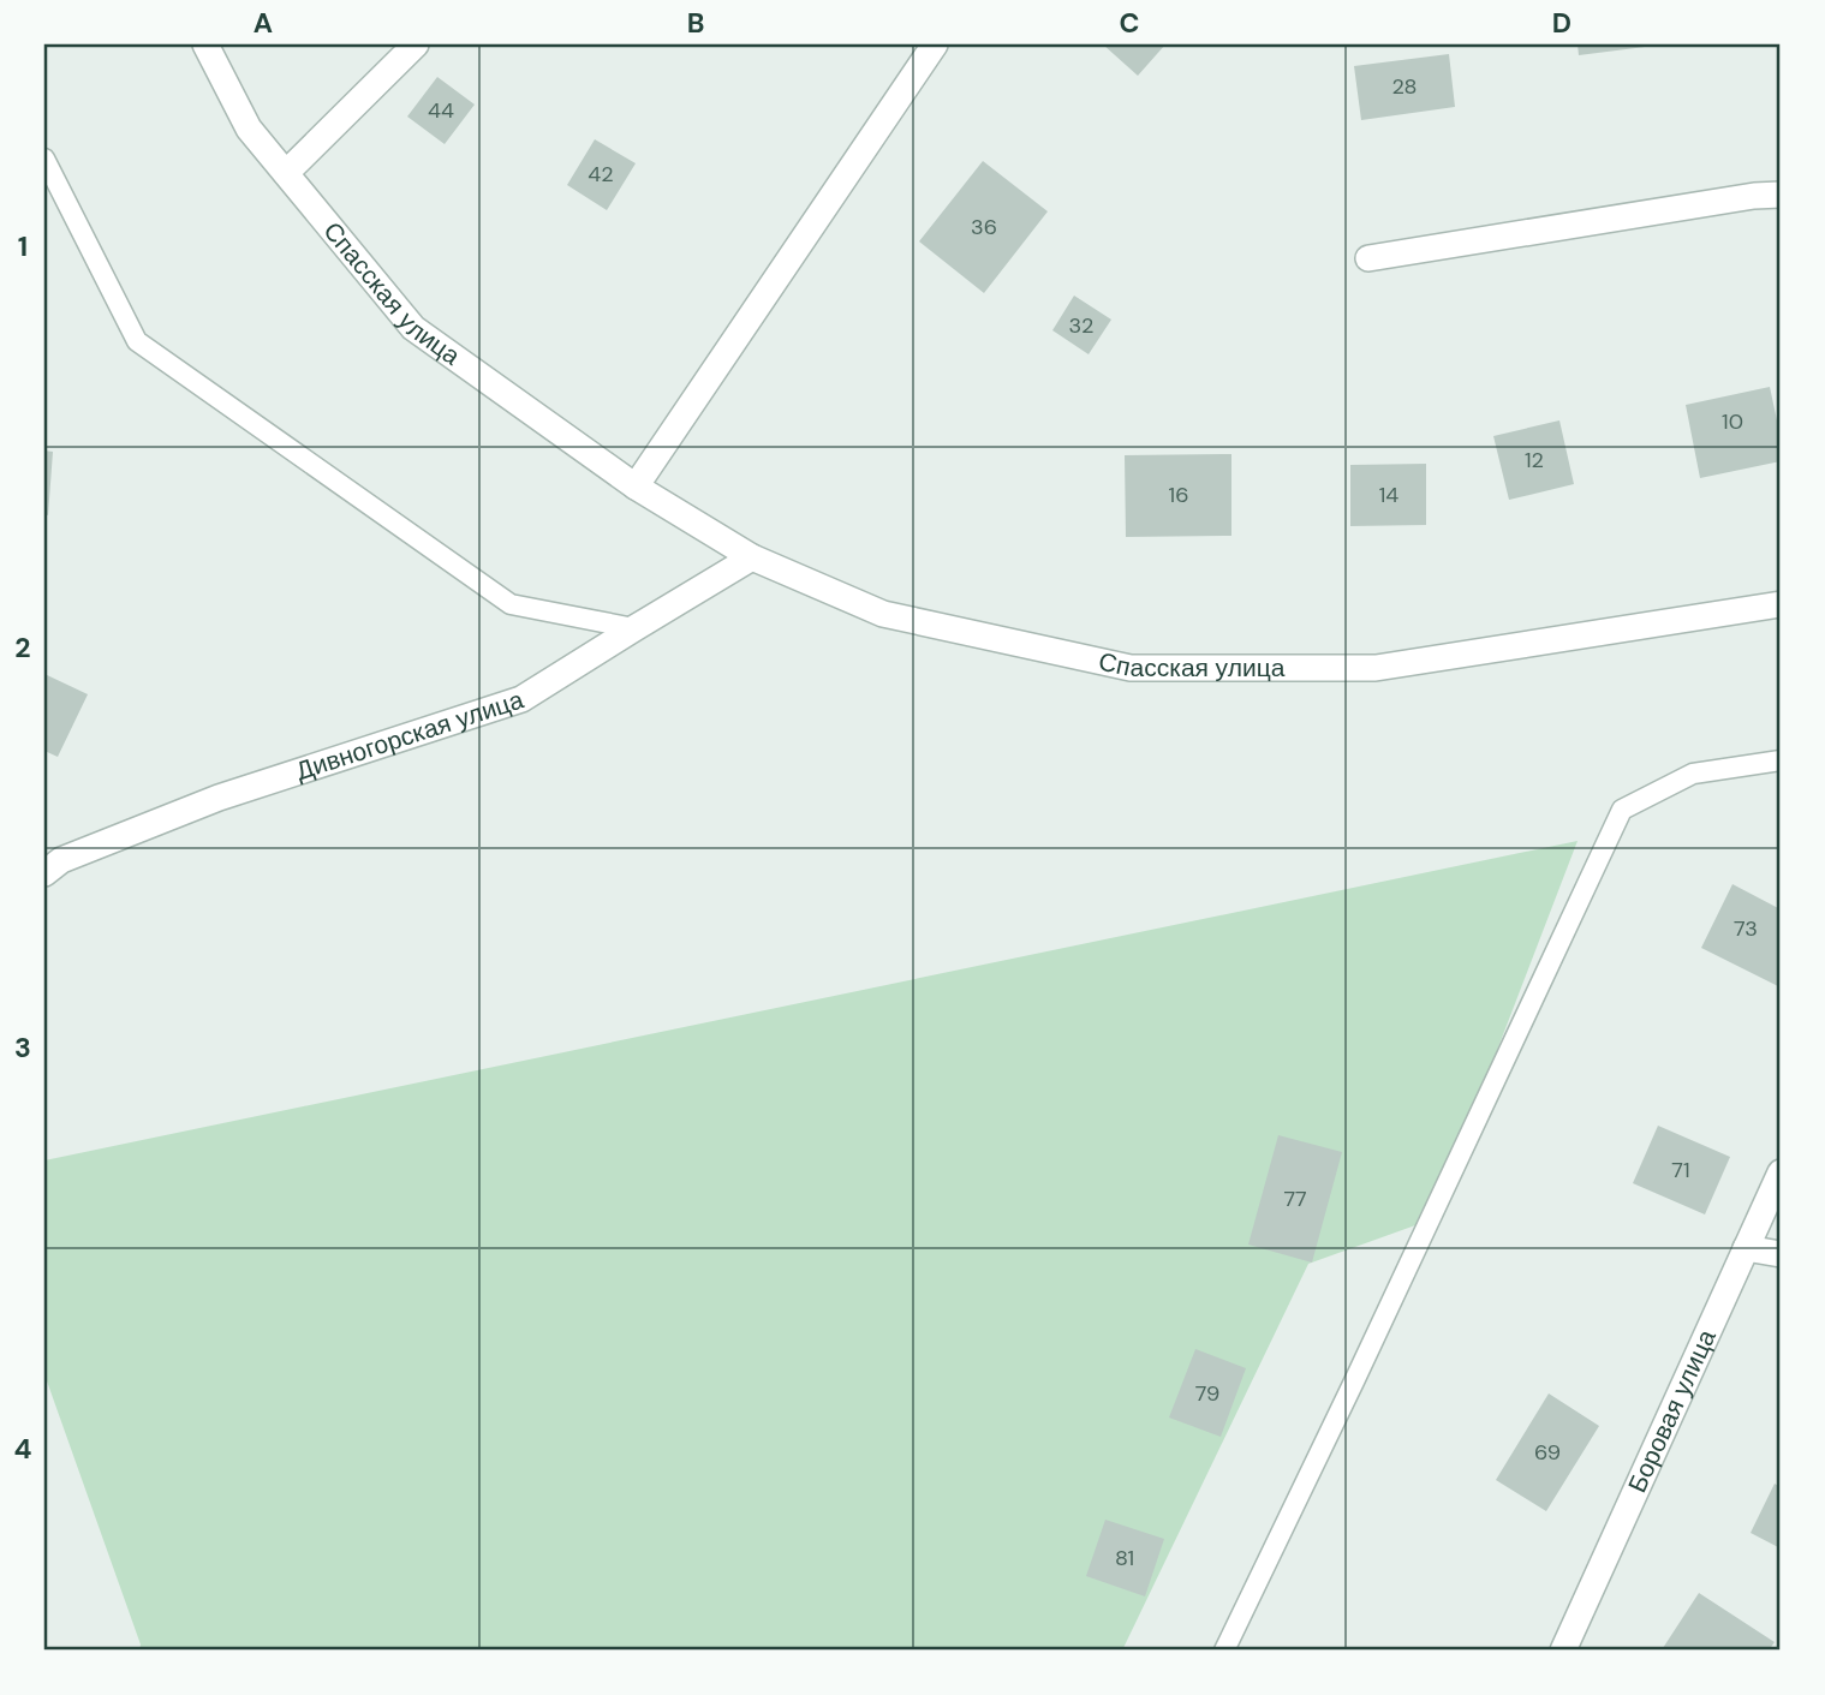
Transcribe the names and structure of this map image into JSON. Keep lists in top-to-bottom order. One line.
{"streets":{"street":["Спасская улица","Дивногорская улица","Боровая улица"]},"crossings":[["Спасская улица","Дивногорская улица"]],"house_numbers":["28","44","42","36","32","10","12","16","14","73","71","77","79","69","81"],"grid":{"columns":["A","B","C","D"],"rows":["1","2","3","4"]}}
